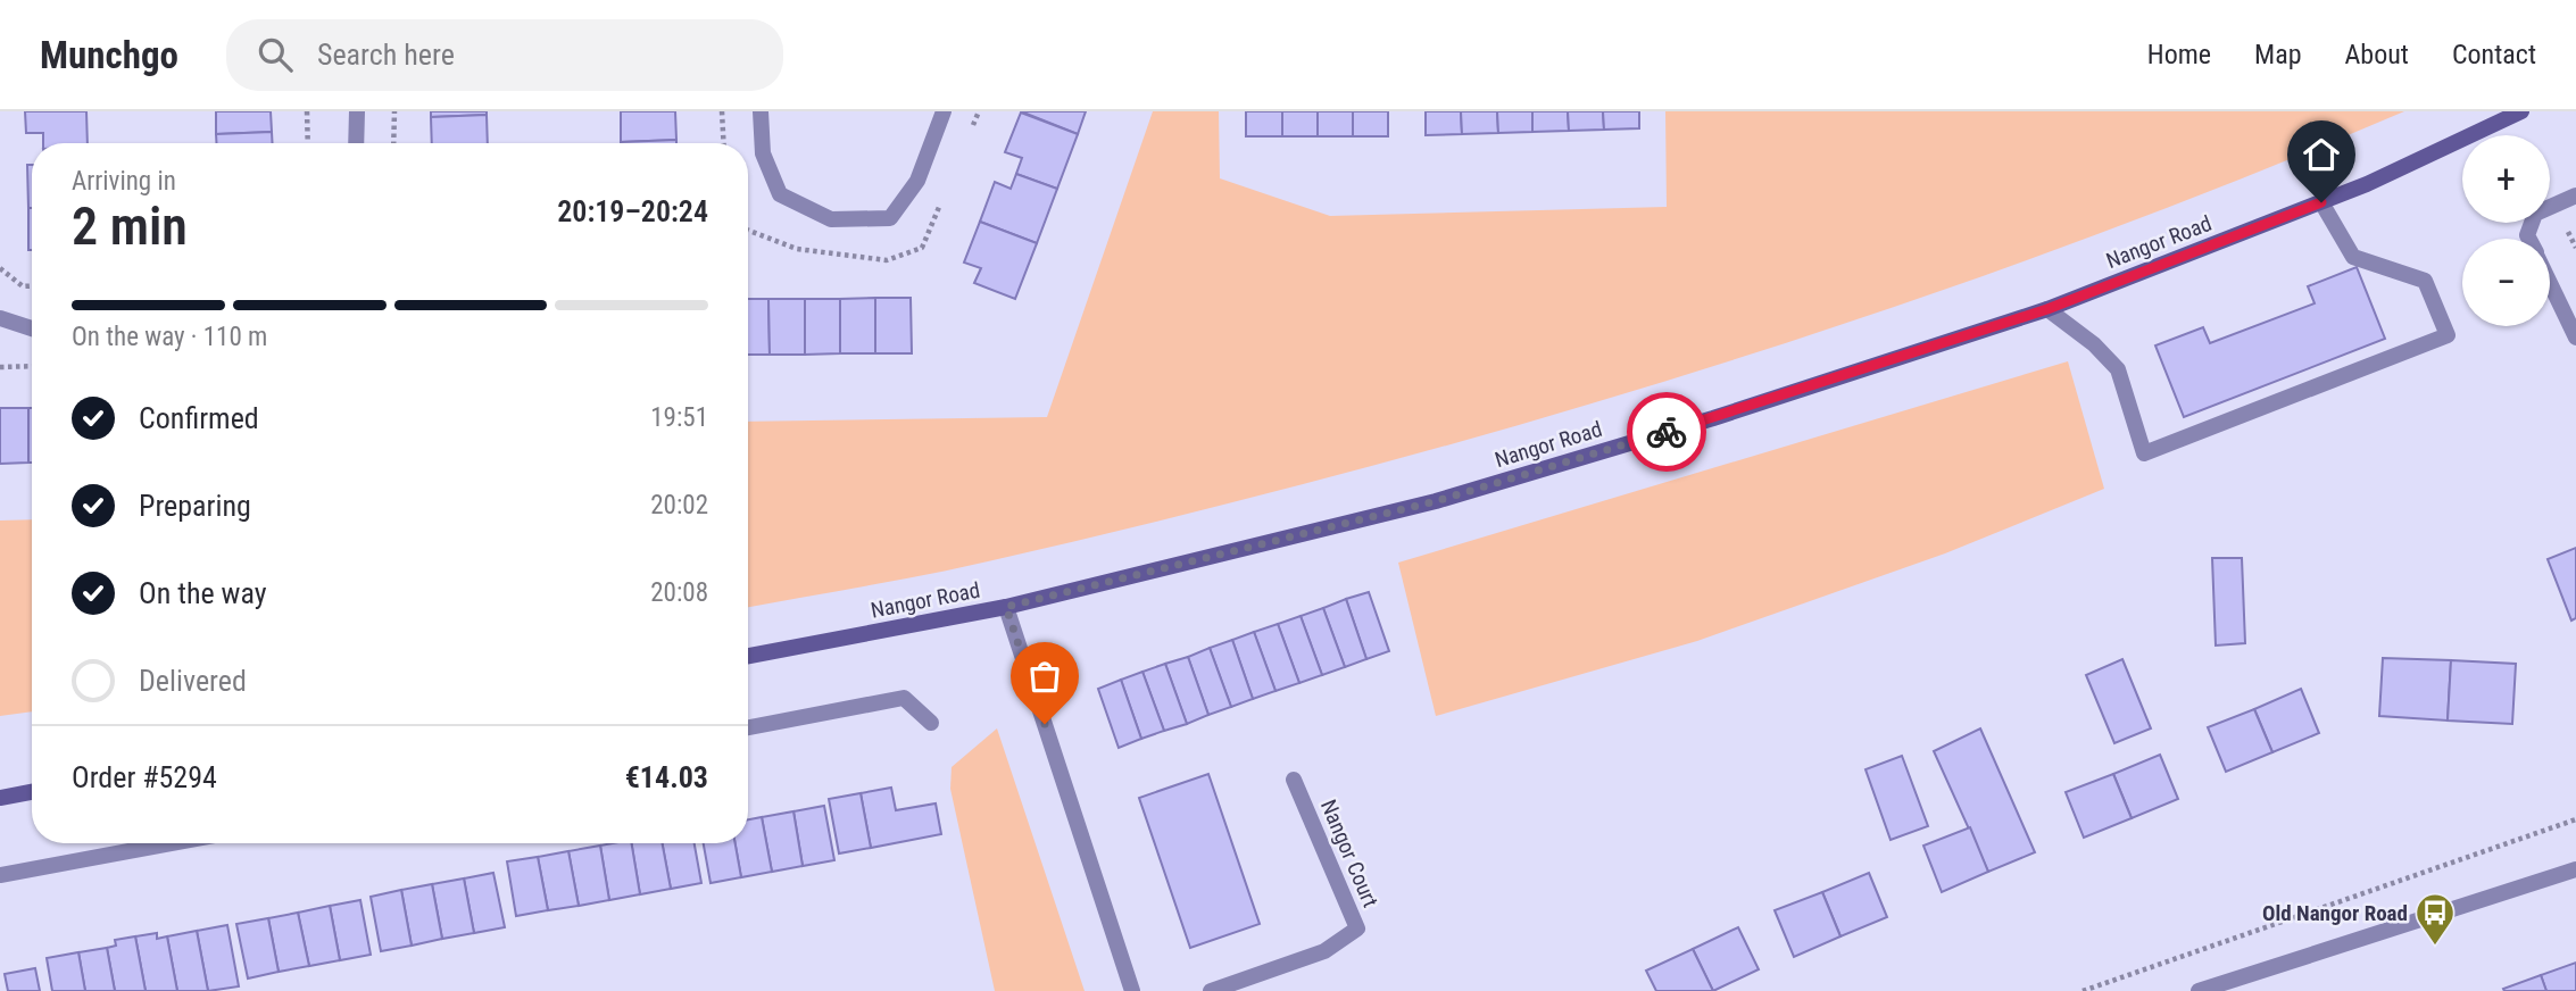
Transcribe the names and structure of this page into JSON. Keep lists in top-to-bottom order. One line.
{"streets":{"main road":["Nangor Road"],"street":["Nangor Court"]},"places":{"bus stop":["Old Nangor Road"]},"page":{"header":"Munchgo","search":"Search here","nav":["Home","Map","About","Contact"],"map_buttons":["+","−"],"heading":["2 min","Arriving in","20:19–20:24"],"panel":["Order #5294","€14.03"],"bar":"On the way · 110 m","list":[["Confirmed","19:51"],["Preparing","20:02"],["On the way","20:08"],"Delivered"]}}
